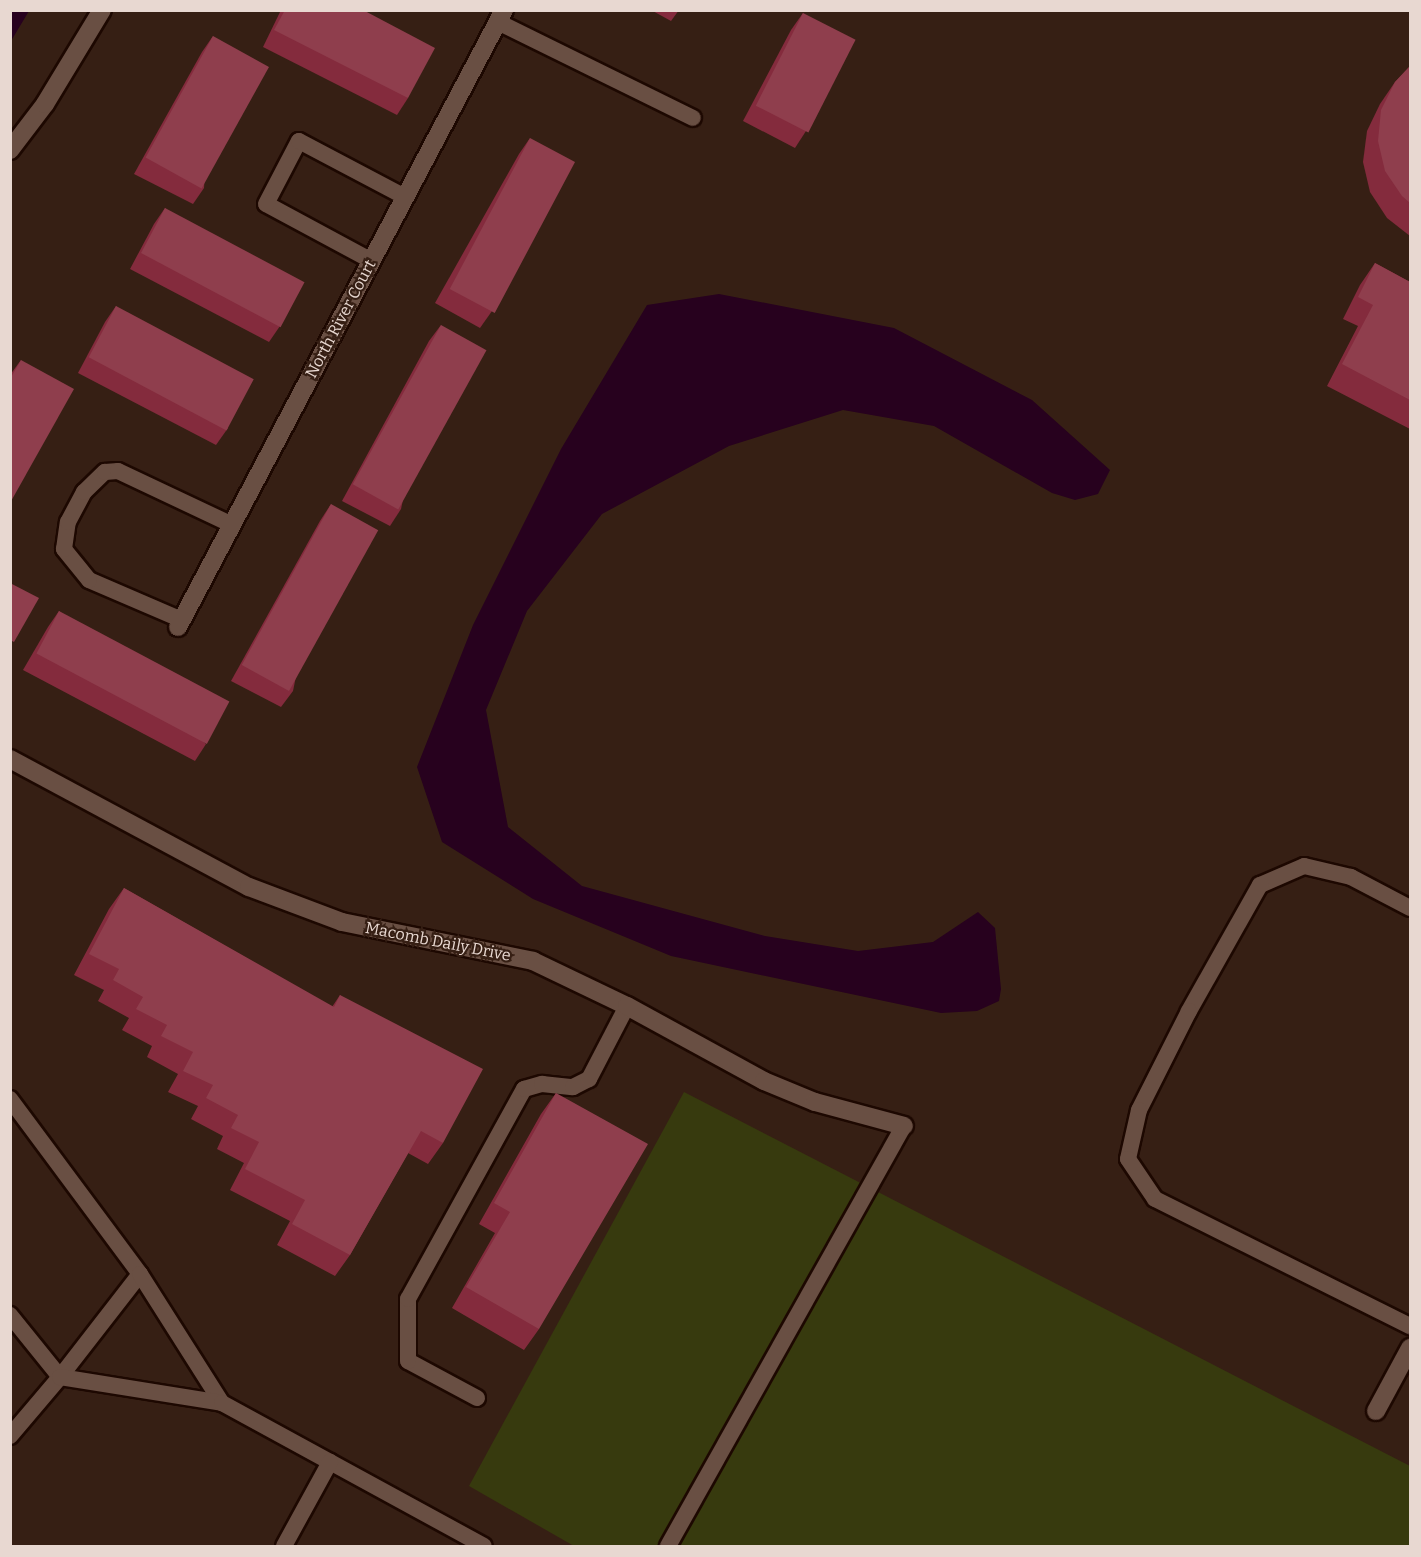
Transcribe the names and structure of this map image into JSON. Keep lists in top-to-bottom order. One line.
{"streets":{"street":["North River Court","Macomb Daily Drive"]}}
